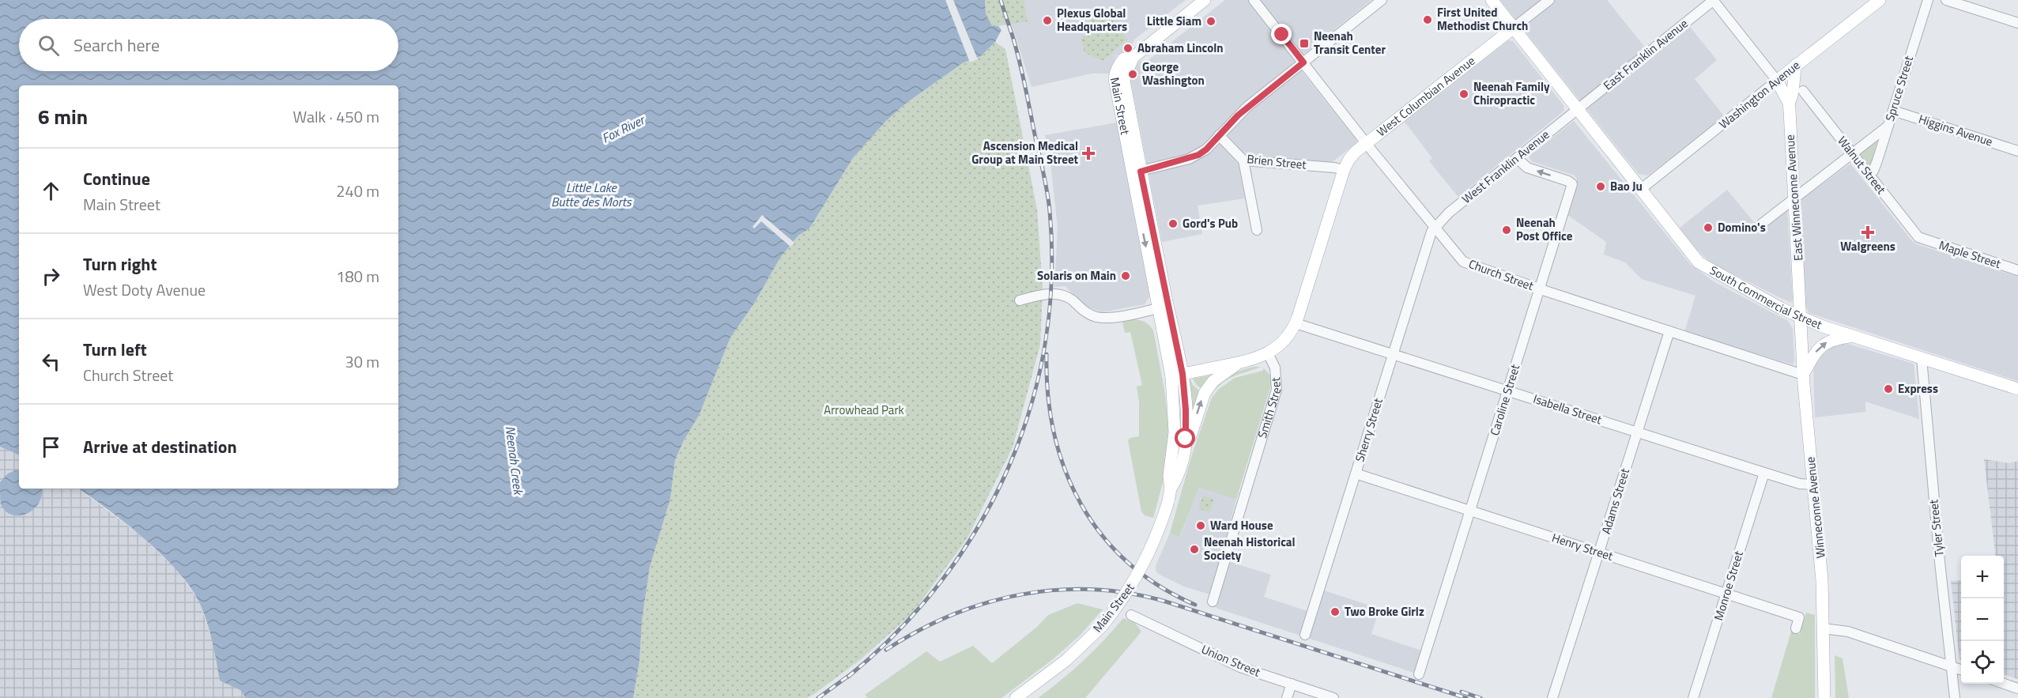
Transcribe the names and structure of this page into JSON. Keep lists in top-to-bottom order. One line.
{"streets":{"main road":["Washington Avenue","West Columbian Avenue","Main Street","East Winneconne Avenue","South Commercial Street","Winneconne Avenue"],"street":["East Franklin Avenue","Spruce Street","Higgins Avenue","Brien Street","Walnut Street","West Franklin Avenue","Maple Street","Church Street","Caroline Street","Smith Street","Isabella Street","Sherry Street","Adams Street","Tyler Street","Henry Street","Monroe Street","Union Street"]},"crossings":[["East Franklin Avenue","West Franklin Avenue"],["East Franklin Avenue","South Commercial Street"],["Spruce Street","Higgins Avenue"],["Spruce Street","Walnut Street"],["Washington Avenue","East Winneconne Avenue"],["Washington Avenue","South Commercial Street"],["West Columbian Avenue","Brien Street"],["West Columbian Avenue","Church Street"],["West Columbian Avenue","South Commercial Street"],["Walnut Street","Maple Street"],["West Franklin Avenue","Church Street"],["West Franklin Avenue","South Commercial Street"],["West Franklin Avenue","Caroline Street"],["West Franklin Avenue","Sherry Street"],["East Winneconne Avenue","South Commercial Street"],["East Winneconne Avenue","Winneconne Avenue"],["Church Street","Caroline Street"],["Church Street","Sherry Street"],["Church Street","Adams Street"],["Church Street","Winneconne Avenue"],["South Commercial Street","Winneconne Avenue"],["South Commercial Street","Tyler Street"],["Caroline Street","Isabella Street"],["Caroline Street","Henry Street"],["Isabella Street","Sherry Street"],["Isabella Street","Adams Street"],["Isabella Street","Winneconne Avenue"],["Isabella Street","Monroe Street"],["Sherry Street","Henry Street"],["Adams Street","Henry Street"],["Henry Street","Monroe Street"]],"water":["Fox River","Little Lake Butte des Morts","Neenah Creek"],"parks":["Arrowhead Park"],"places":{"other":["First United Methodist Church","Plexus Global Headquarters","Little Siam","Abraham Lincoln","George Washington","Neenah Family Chiropractic","Bao Ju","Gord's Pub","Domino's","Neenah Post Office","Solaris on Main","Express","Ward House","Neenah Historical Society","Two Broke Girlz"],"transit":["Neenah Transit Center"],"health":["Ascension Medical Group at Main Street","Walgreens"]},"page":{"search":"Search here","heading":["6 min","Walk · 450 m"],"list":[["Continue","Main Street","240 m"],["Turn right","West Doty Avenue","180 m"],["Turn left","Church Street","30 m"],"Arrive at destination"],"map_buttons":["+","−"]}}
